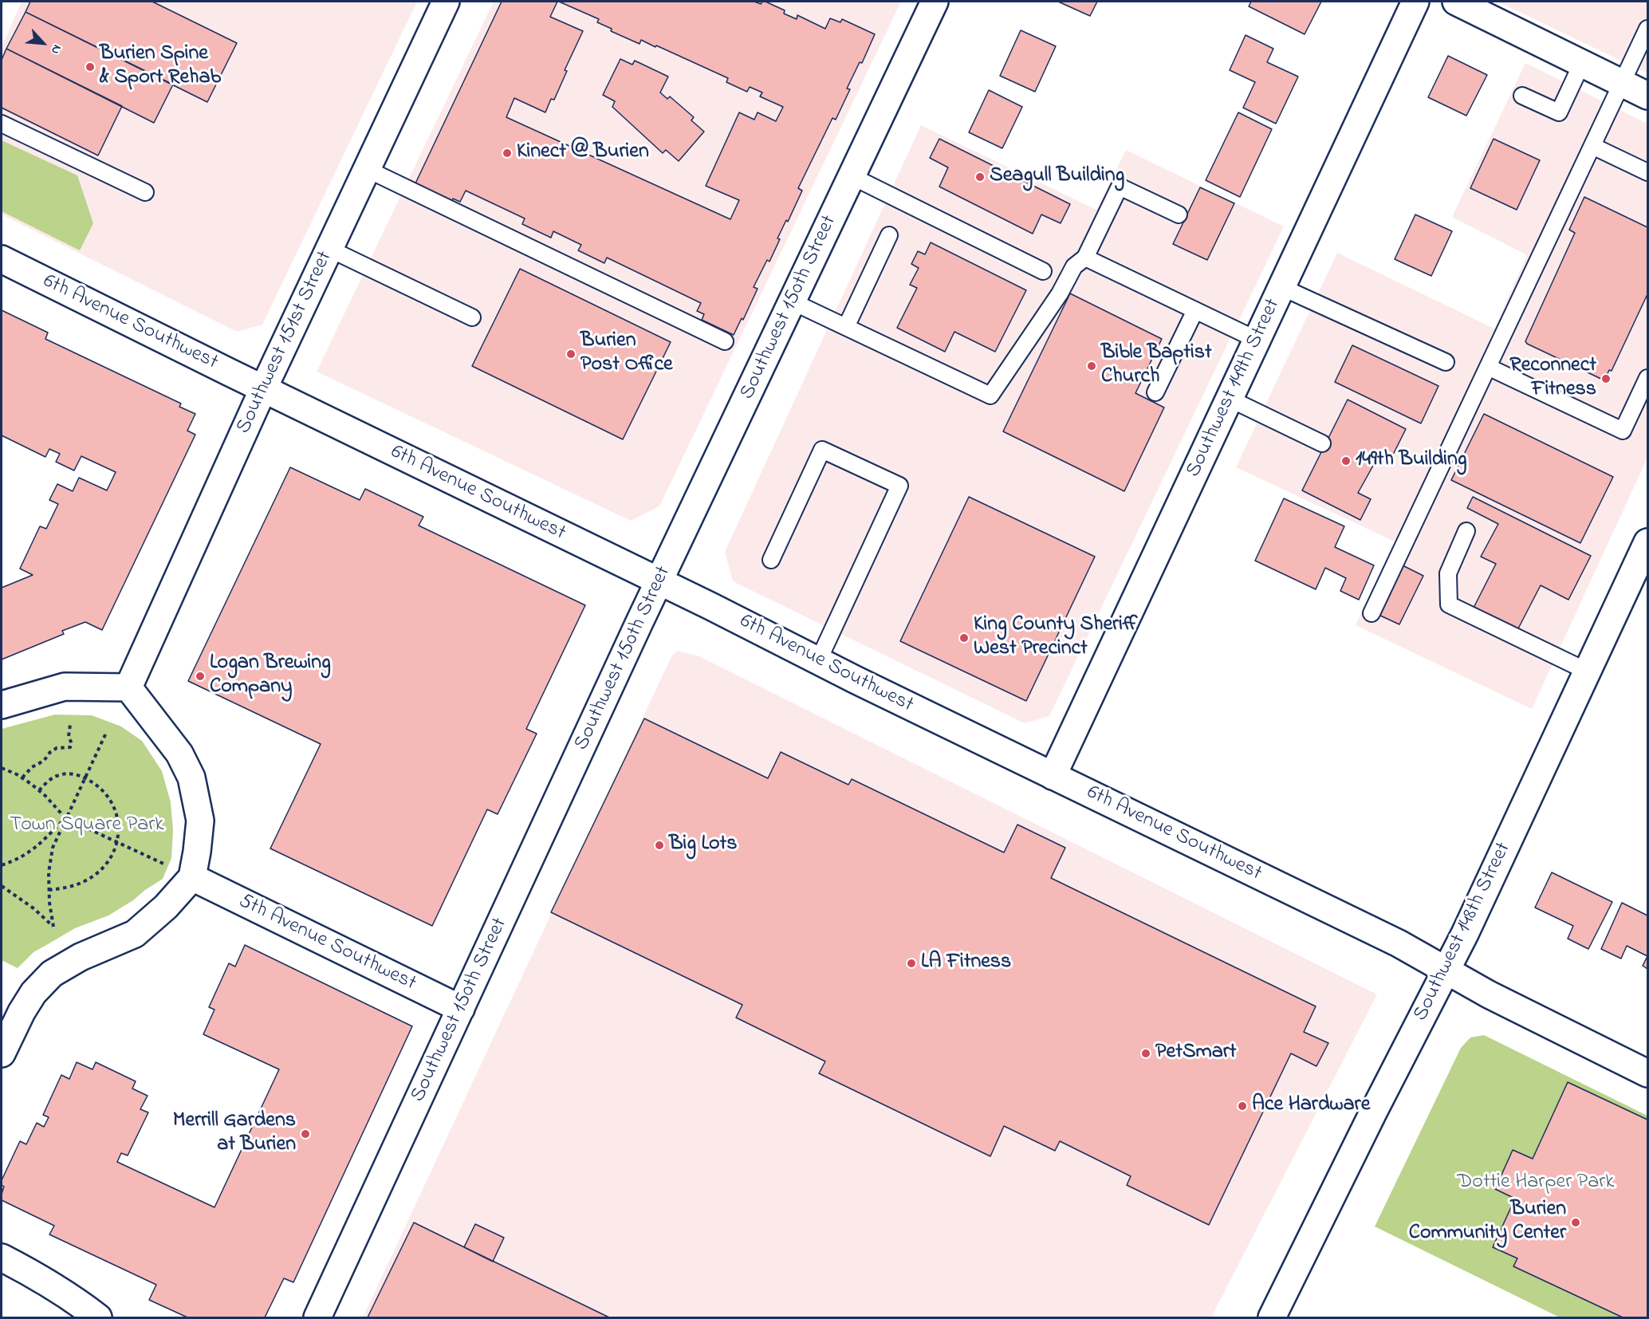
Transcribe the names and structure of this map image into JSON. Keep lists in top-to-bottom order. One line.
{"streets":{"street":["Southwest 150th Street","6th Avenue Southwest","Southwest 151st Street","Southwest 149th Street","Southwest 148th Street","5th Avenue Southwest"]},"crossings":[["Southwest 150th Street","6th Avenue Southwest"],["Southwest 150th Street","5th Avenue Southwest"],["6th Avenue Southwest","Southwest 151st Street"],["6th Avenue Southwest","Southwest 149th Street"],["6th Avenue Southwest","Southwest 148th Street"]],"parks":["Town Square Park","Dottie Harper Park"],"places":["Burien Spine & Sport Rehab","Kinect @ Burien","Seagull Building","Burien Post Office","Bible Baptist Church","Reconnect Fitness","149th Building","King County Sheriff West Precinct","Logan Brewing Company","Big Lots","LA Fitness","PetSmart","Ace Hardware","Merrill Gardens at Burien","Burien Community Center"],"north":"bottom right"}
